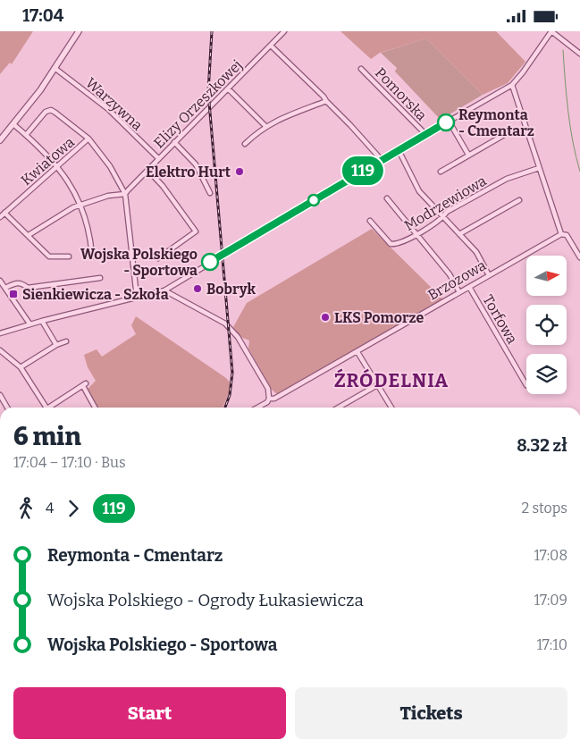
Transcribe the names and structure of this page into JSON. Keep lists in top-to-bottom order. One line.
{"streets":{"street":["Pomorska","Warzywna","Elizy Orzeszkowej","Kwiatowa","Modrzewiowa","Brzozowa","Torfowa"]},"crossings":[["Warzywna","Elizy Orzeszkowej"],["Elizy Orzeszkowej","Kwiatowa"],["Brzozowa","Torfowa"]],"districts":["ŹRÓDELNIA"],"places":{"other":["Reymonta - Cmentarz","Elektro Hurt","Wojska Polskiego - Sportowa","Bobryk","LKS Pomorze"],"transit":["Sienkiewicza - Szkoła"]},"lines":["bus line 119"],"north":"right","page":{"status":"17:04","on_map":"119","heading":["6 min","17:04 – 17:10 · Bus","8.32 zł"],"legs":["4","119","2 stops"],"list":[{"name":"Reymonta - Cmentarz","value":"17:08"},{"name":"Wojska Polskiego - Ogrody Łukasiewicza","value":"17:09"},{"name":"Wojska Polskiego - Sportowa","value":"17:10"}],"buttons":["Start","Tickets"]}}
